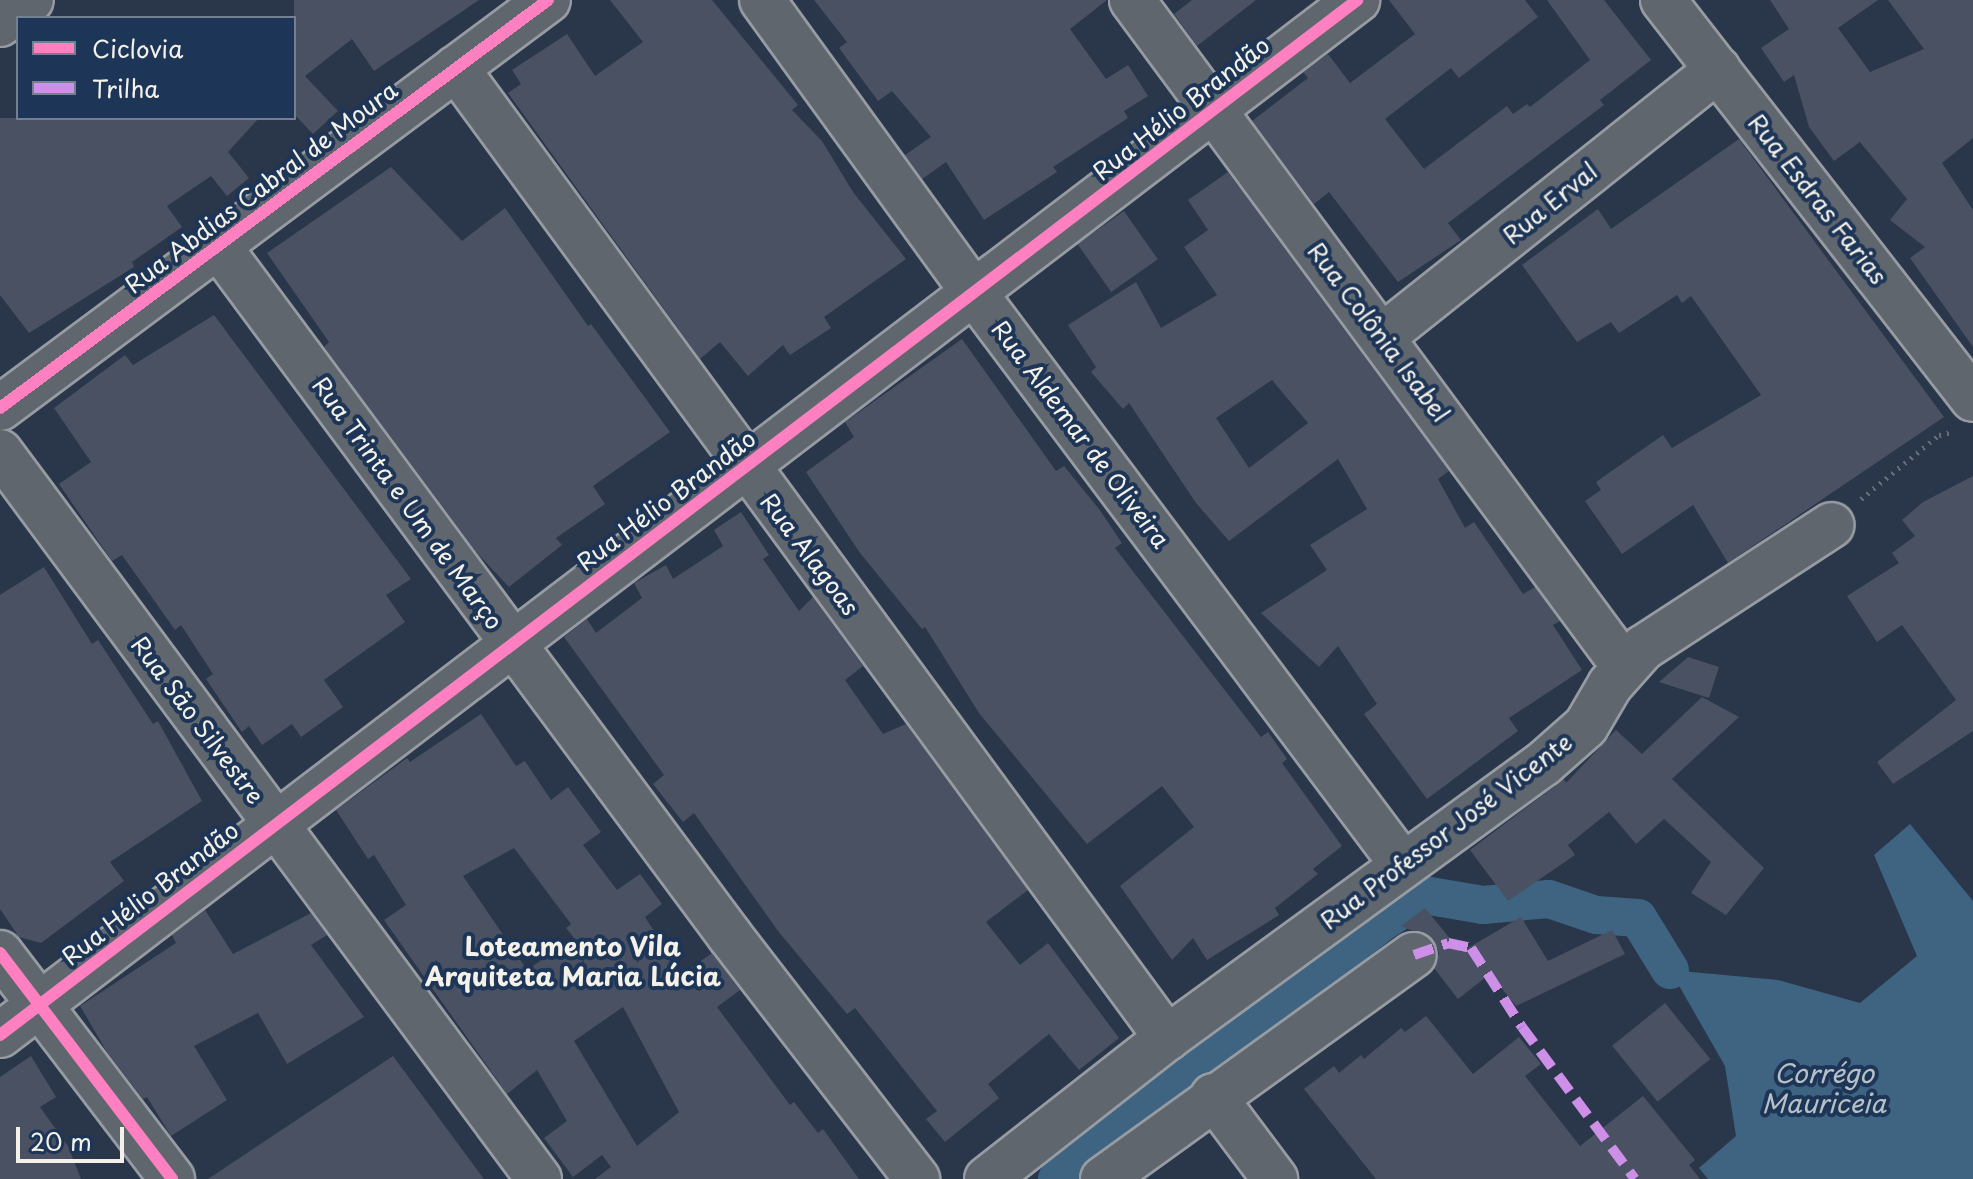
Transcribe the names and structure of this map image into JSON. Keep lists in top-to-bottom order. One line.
{"streets":{"street":["Rua Hélio Brandão","Rua Abdias Cabral de Moura","Rua Esdras Farias","Rua Erval","Rua Colônia Isabel","Rua Aldemar de Oliveira","Rua Trinta e Um de Março","Rua Alagoas","Rua São Silvestre","Rua Professor José Vicente"]},"crossings":[["Rua Hélio Brandão","Rua Colônia Isabel"],["Rua Hélio Brandão","Rua Aldemar de Oliveira"],["Rua Hélio Brandão","Rua Trinta e Um de Março"],["Rua Hélio Brandão","Rua Alagoas"],["Rua Hélio Brandão","Rua São Silvestre"],["Rua Abdias Cabral de Moura","Rua Trinta e Um de Março"],["Rua Abdias Cabral de Moura","Rua Alagoas"],["Rua Esdras Farias","Rua Erval"],["Rua Erval","Rua Colônia Isabel"],["Rua Colônia Isabel","Rua Professor José Vicente"],["Rua Aldemar de Oliveira","Rua Professor José Vicente"],["Rua Alagoas","Rua Professor José Vicente"]],"districts":["Loteamento Vila Arquiteta Maria Lúcia"],"water":["Corrégo Mauriceia"],"legend":["Ciclovia","Trilha"],"scale_bar":"20 m"}
